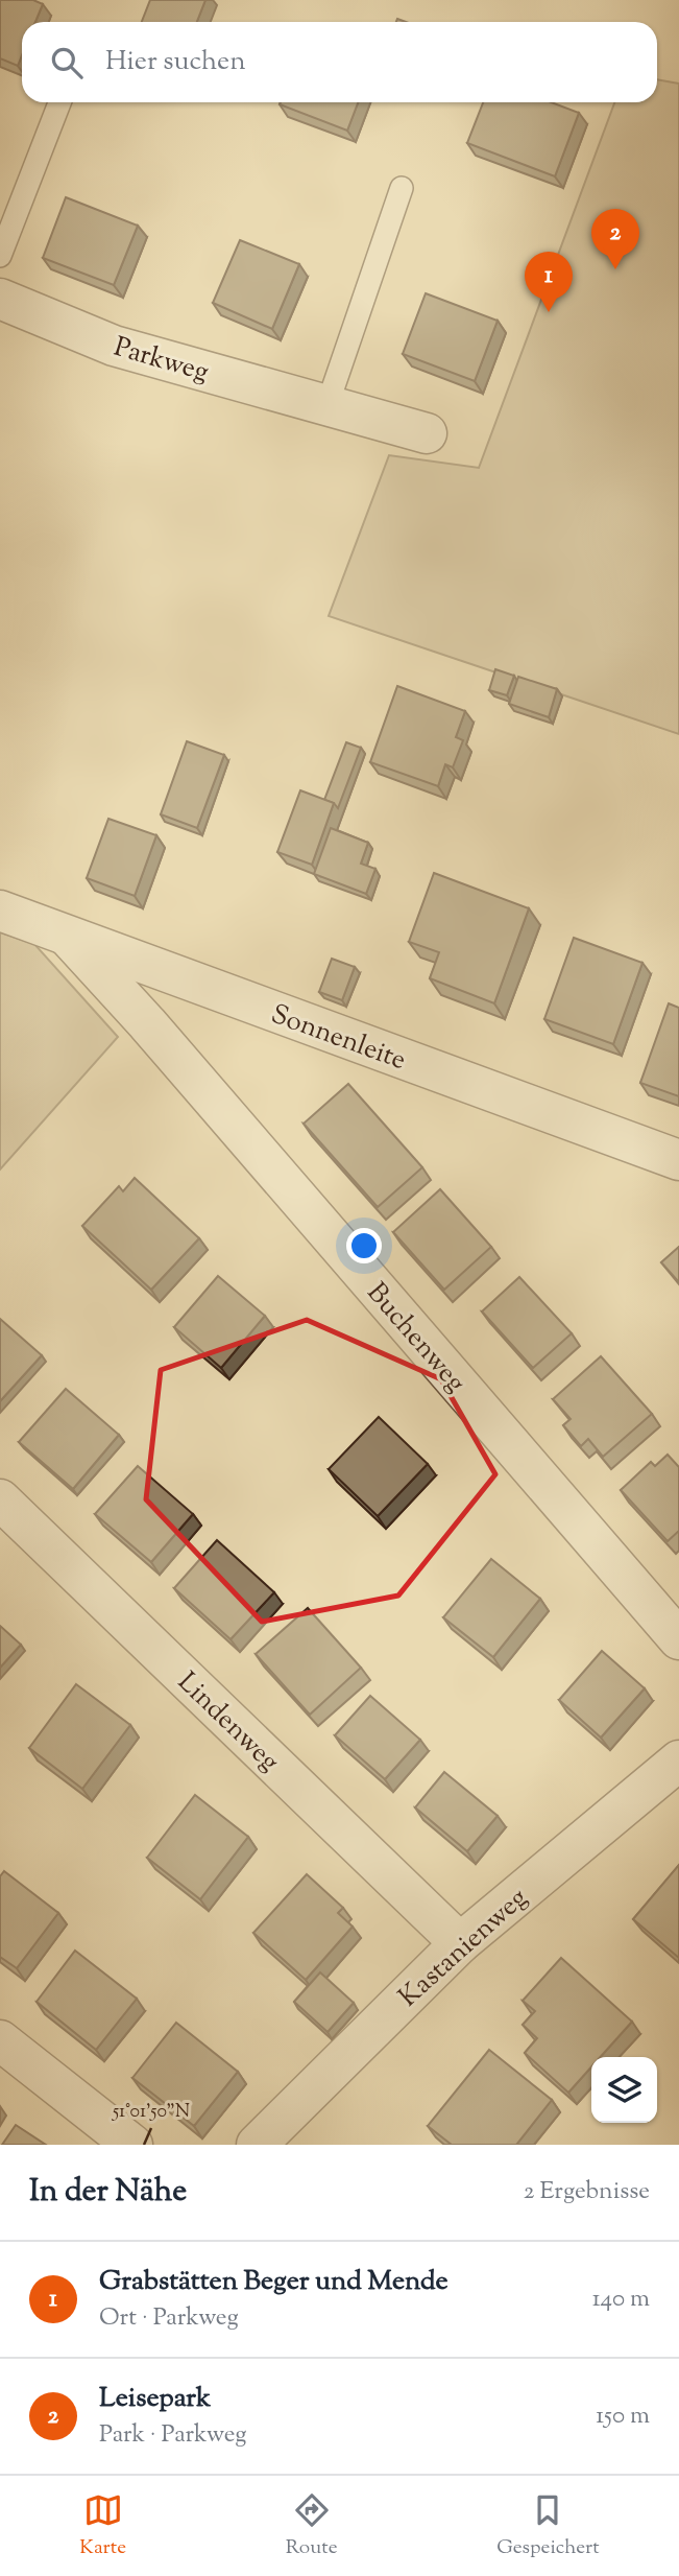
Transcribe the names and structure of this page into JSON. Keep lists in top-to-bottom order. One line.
{"streets":{"street":["Parkweg","Sonnenleite","Buchenweg","Lindenweg","Kastanienweg"]},"crossings":[["Sonnenleite","Buchenweg"],["Lindenweg","Kastanienweg"]],"page":{"search":"Hier suchen","pins":["2","1"],"heading":["In der Nähe","2 Ergebnisse"],"list":[{"mark":"1","name":"Grabstätten Beger und Mende","note":"Ort · Parkweg","value":"140 m"},{"mark":"2","name":"Leisepark","note":"Park · Parkweg","value":"150 m"}],"nav":["Karte","Route","Gespeichert"]},"coordinates":["51°01'50\"N"]}
